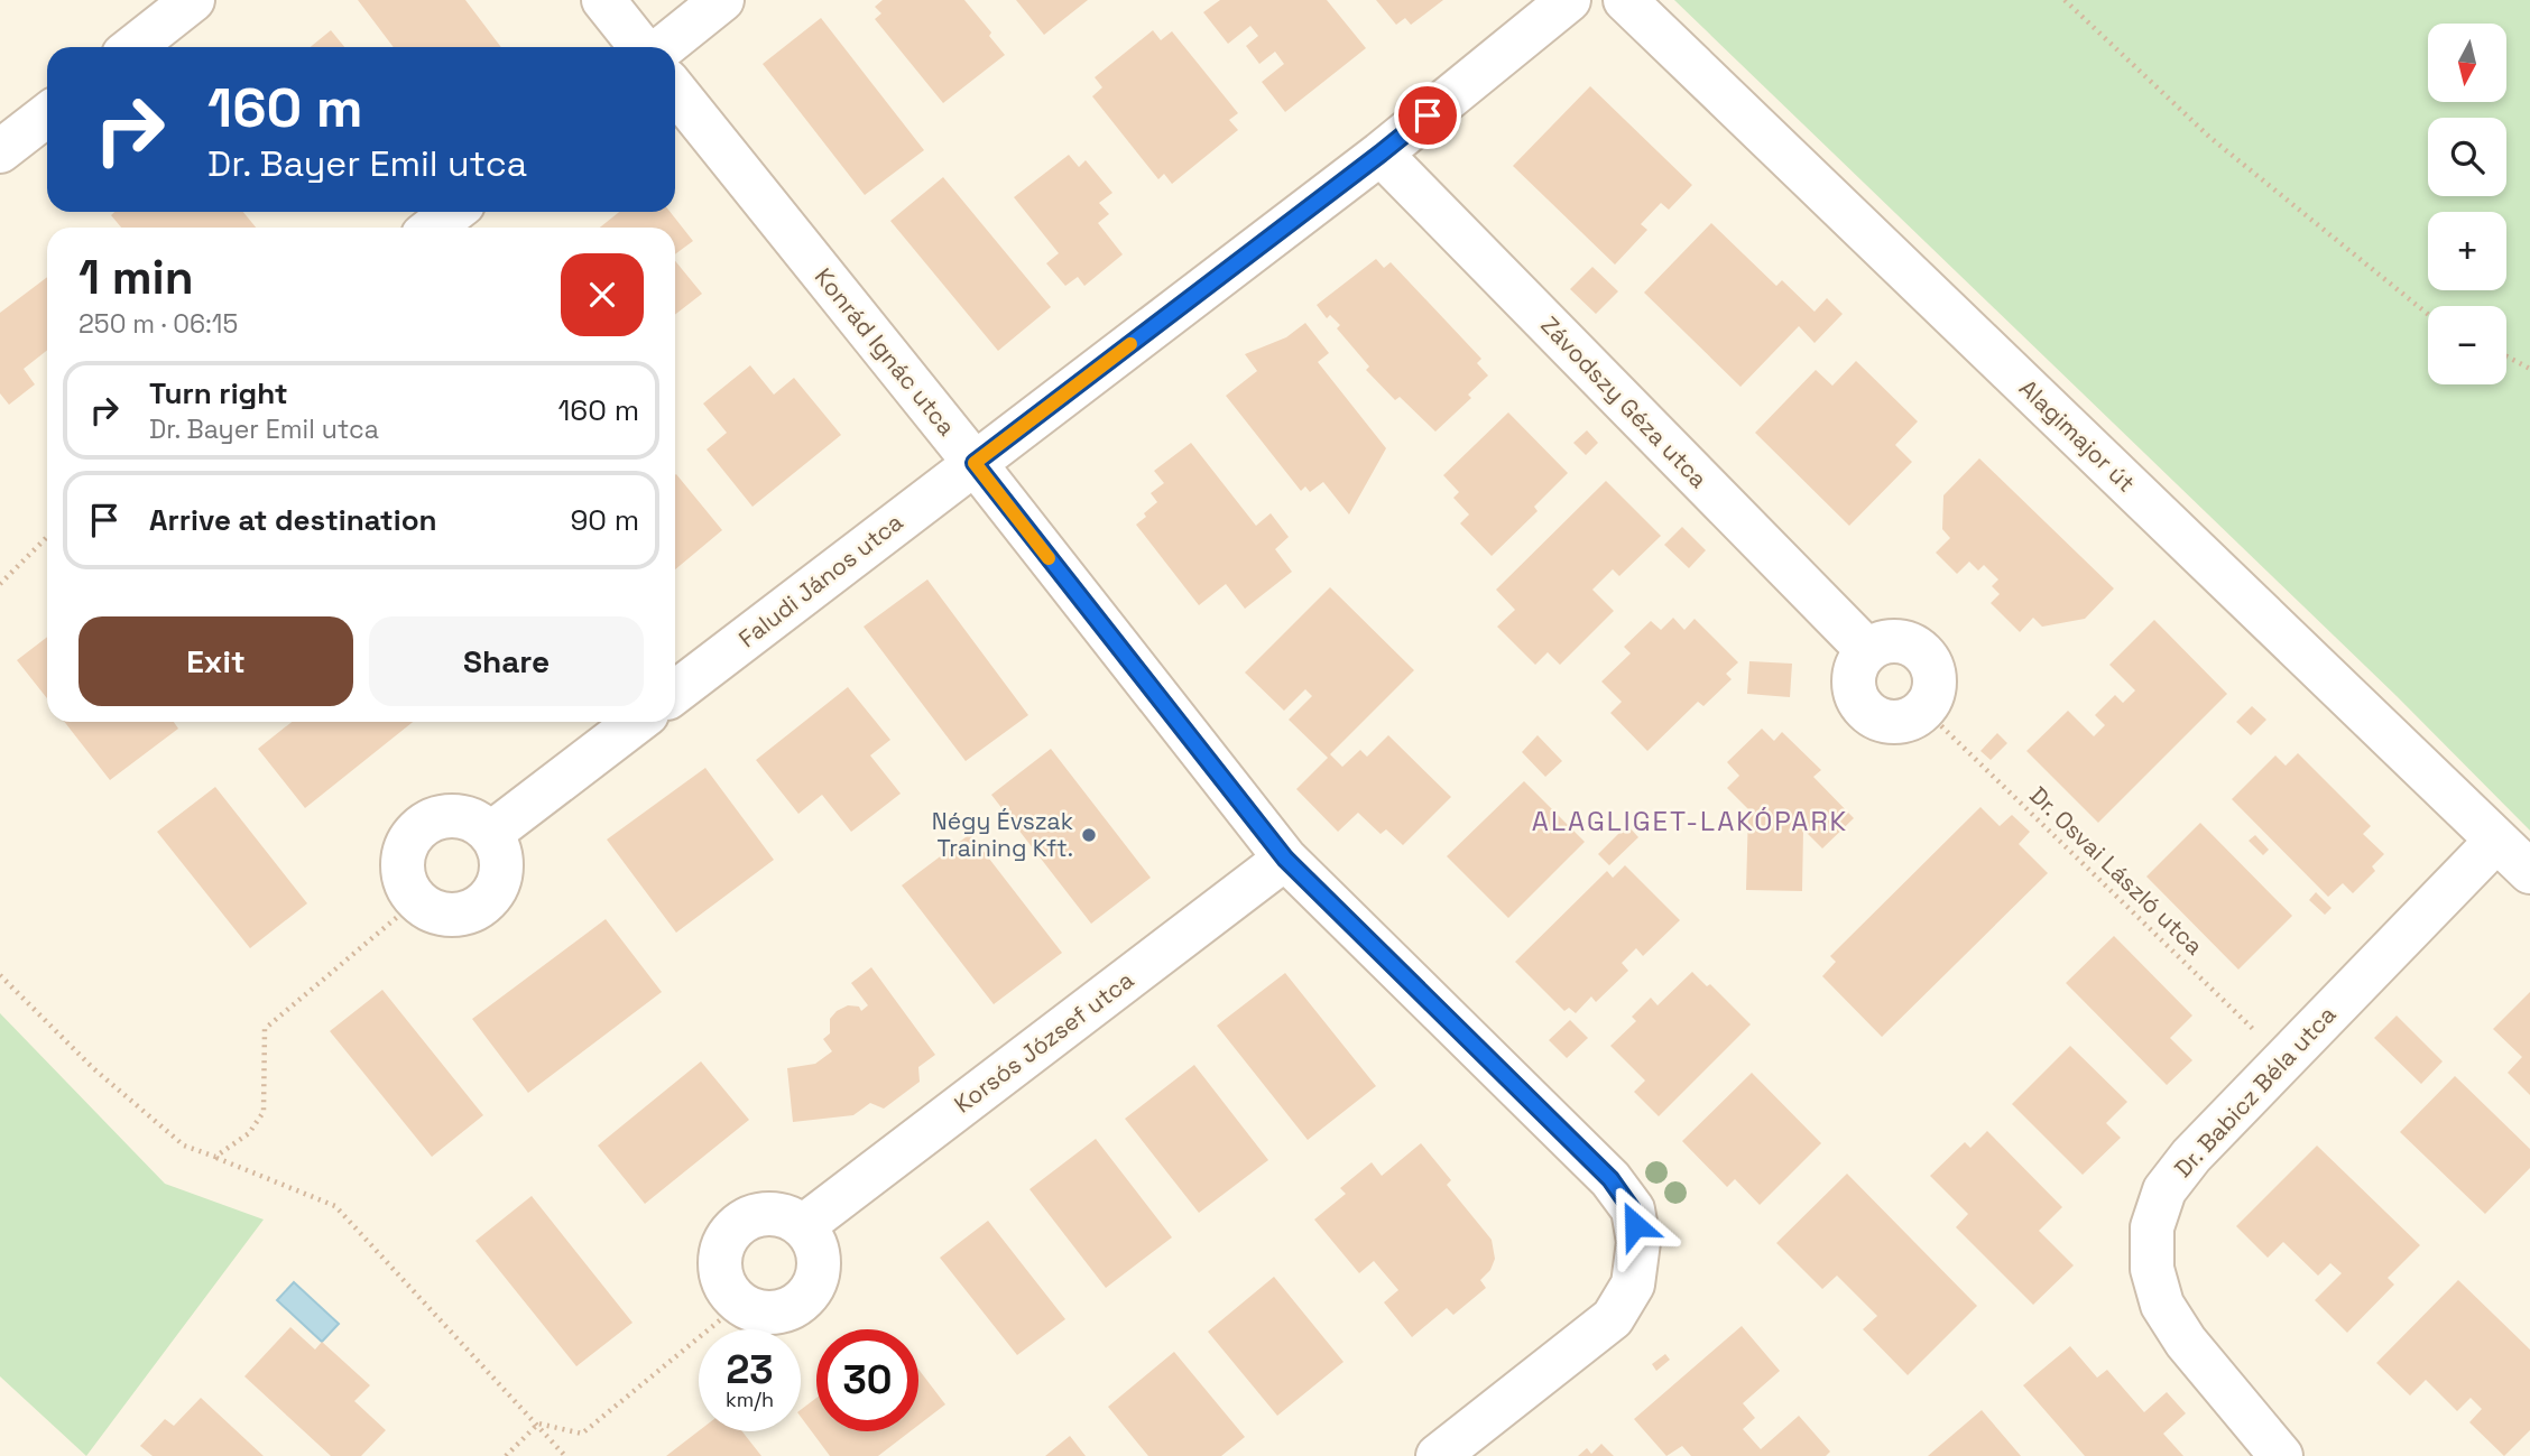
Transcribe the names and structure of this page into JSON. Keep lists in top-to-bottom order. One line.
{"streets":{"street":["Konrád Ignác utca","Závodszy Géza utca","Alagimajor út","Faludi János utca","Korsós József utca","Dr. Babicz Béla utca"],"path":["Dr. Osvai László utca"]},"crossings":[["Konrád Ignác utca","Faludi János utca"],["Konrád Ignác utca","Korsós József utca"],["Závodszy Géza utca","Faludi János utca"],["Závodszy Géza utca","Dr. Osvai László utca"],["Alagimajor út","Dr. Babicz Béla utca"],["Dr. Osvai László utca","Dr. Babicz Béla utca"]],"districts":["ALAGLIGET-LAKÓPARK"],"places":["Négy Évszak Training Kft."],"north":"bottom","page":{"map_buttons":["+","−"],"turn":["160 m","Dr. Bayer Emil utca"],"heading":["1 min","250 m · 06:15"],"list":[{"name":"Turn right","note":"Dr. Bayer Emil utca","value":"160 m"},{"name":"Arrive at destination","value":"90 m"}],"buttons":["Exit","Share"],"speed":"23 km/h","limit":"30"}}
